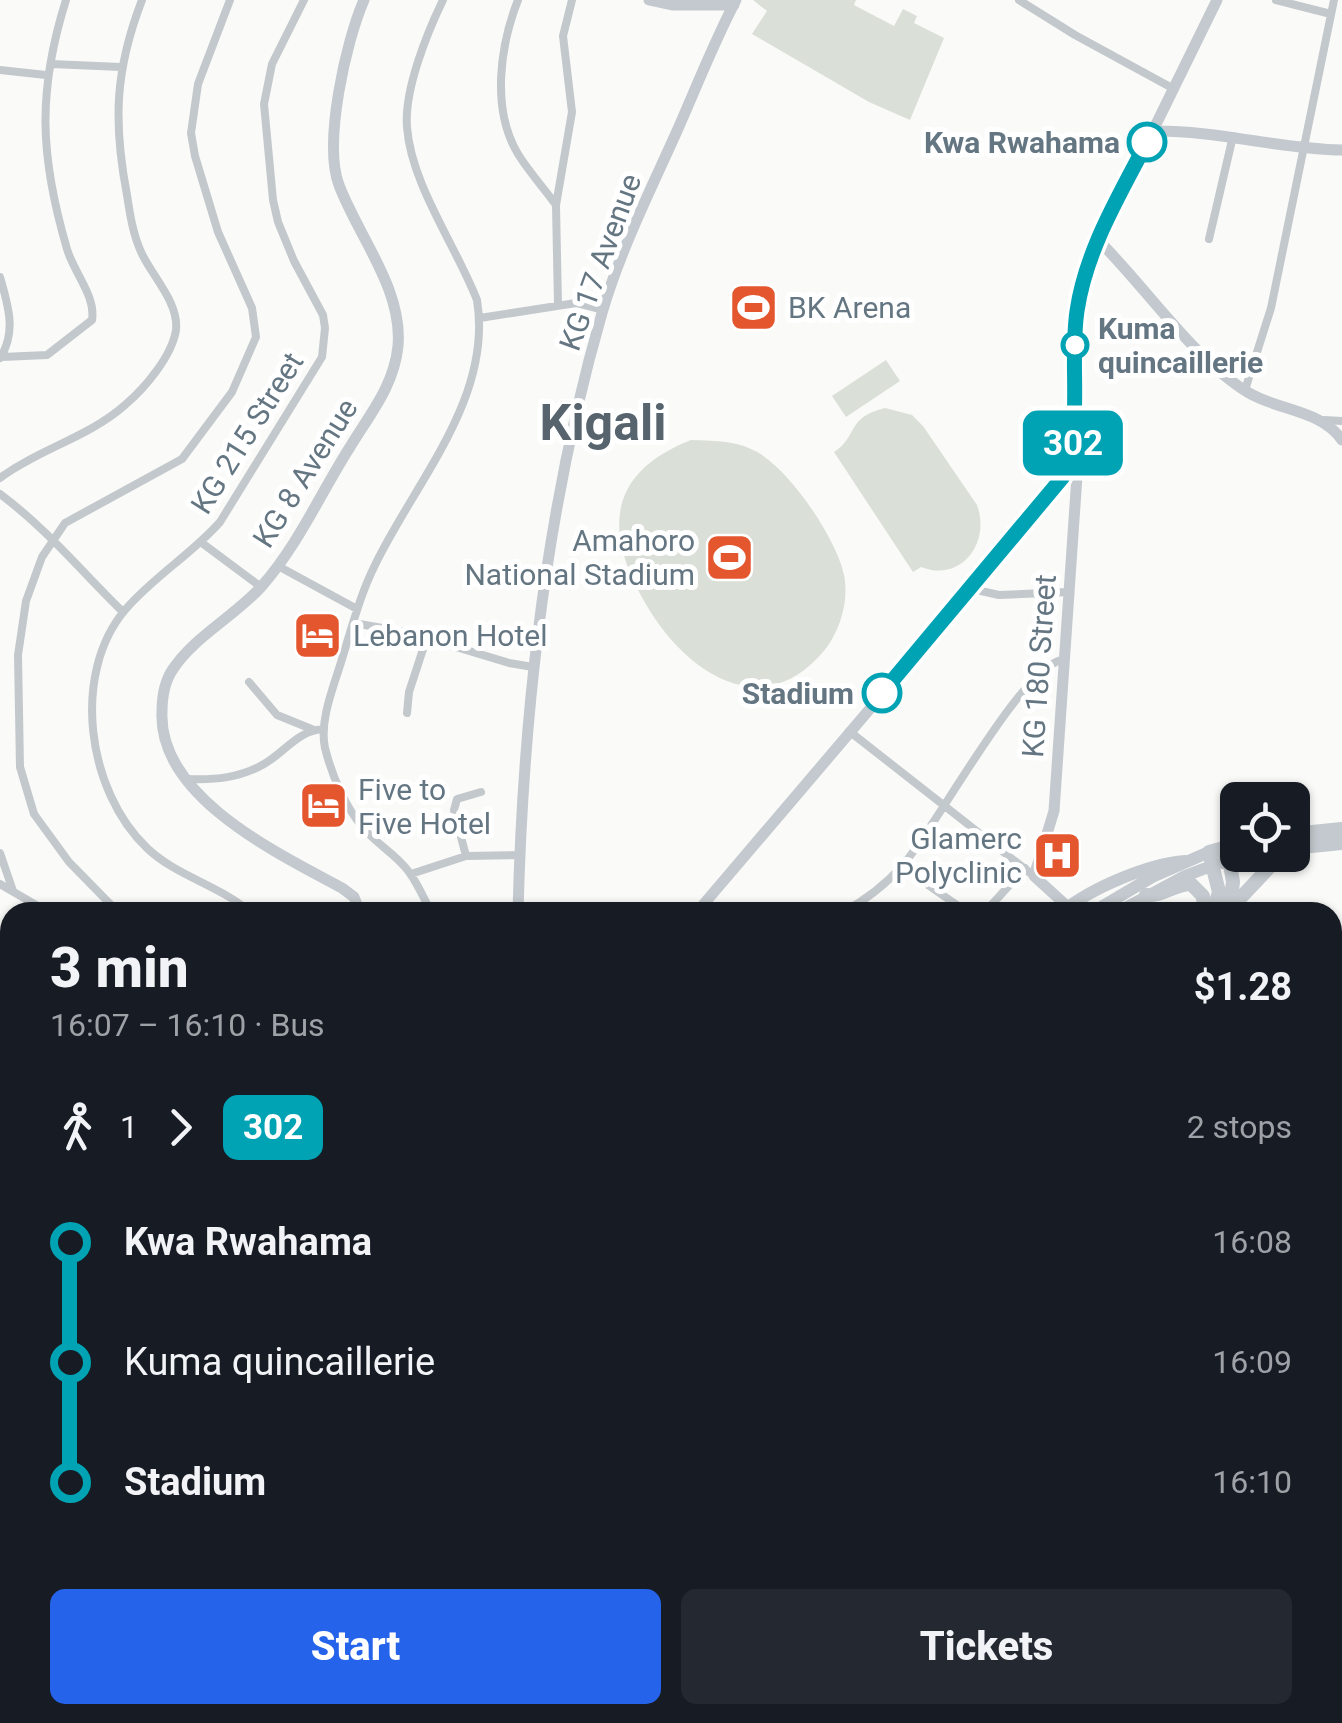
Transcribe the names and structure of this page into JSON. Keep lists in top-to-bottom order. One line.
{"streets":{"street":["KG 17 Avenue","KG 215 Street","KG 8 Avenue","KG 180 Street"]},"districts":["Kigali"],"places":{"other":["Kwa Rwahama","Kuma quincaillerie","Stadium"],"sports":["BK Arena","Amahoro National Stadium"],"hotel":["Lebanon Hotel","Five to Five Hotel"],"hospital":["Glamerc Polyclinic"]},"lines":["bus line 302"],"page":{"on_map":"302","heading":["3 min","16:07 – 16:10 · Bus","$1.28"],"legs":["1","302","2 stops"],"list":[{"name":"Kwa Rwahama","value":"16:08"},{"name":"Kuma quincaillerie","value":"16:09"},{"name":"Stadium","value":"16:10"}],"buttons":["Start","Tickets"]}}
